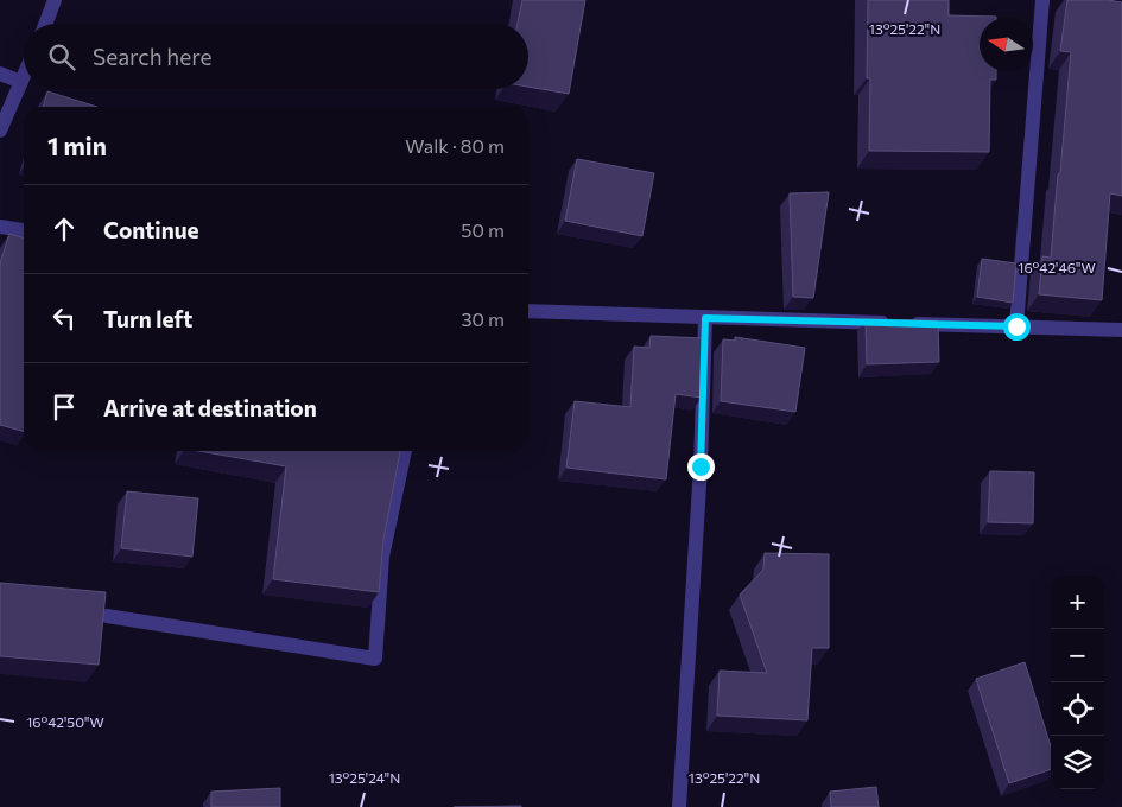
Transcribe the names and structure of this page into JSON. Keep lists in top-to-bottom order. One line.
{"north":"left","page":{"search":"Search here","heading":["1 min","Walk · 80 m"],"list":[["Continue","50 m"],["Turn left","30 m"],"Arrive at destination"],"map_buttons":["+","−"]},"coordinates":["13°25'22\"N","16°42'46\"W","16°42'50\"W","13°25'24\"N"]}
